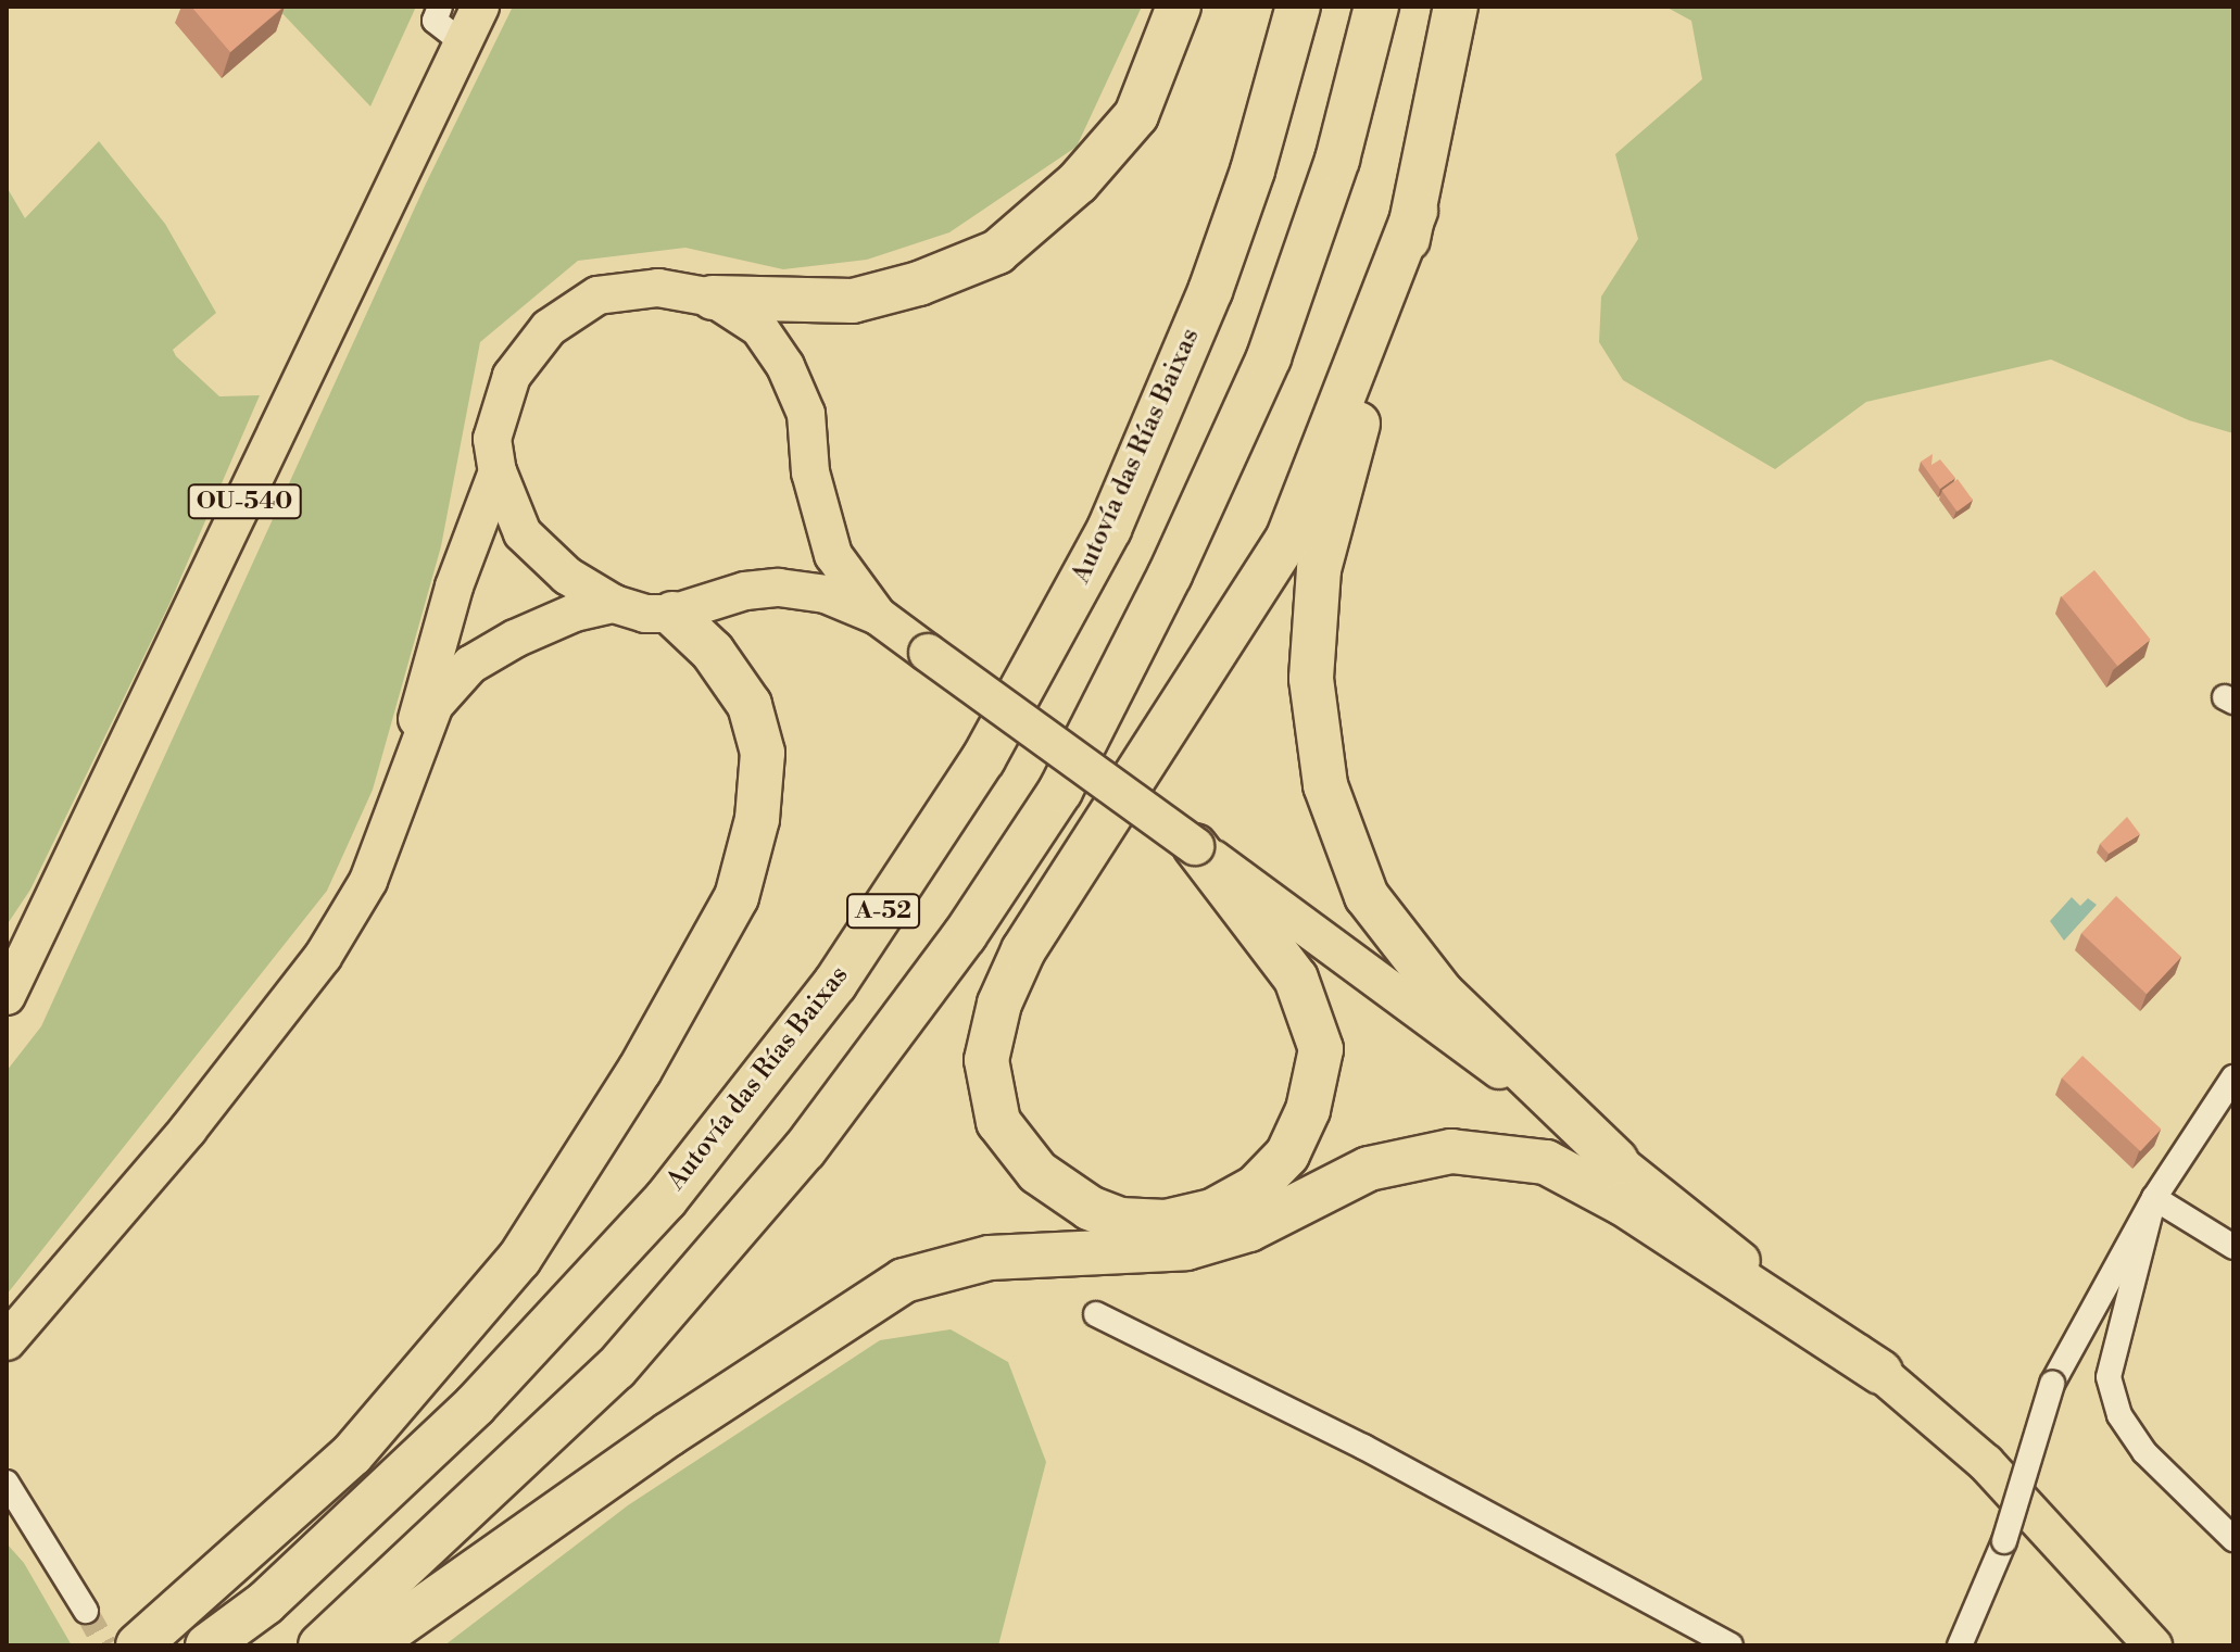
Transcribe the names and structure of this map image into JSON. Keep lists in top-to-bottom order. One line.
{"streets":{"highway":["Autovía das Rías Baixas","A-52"],"main road":["OU-540"]}}
